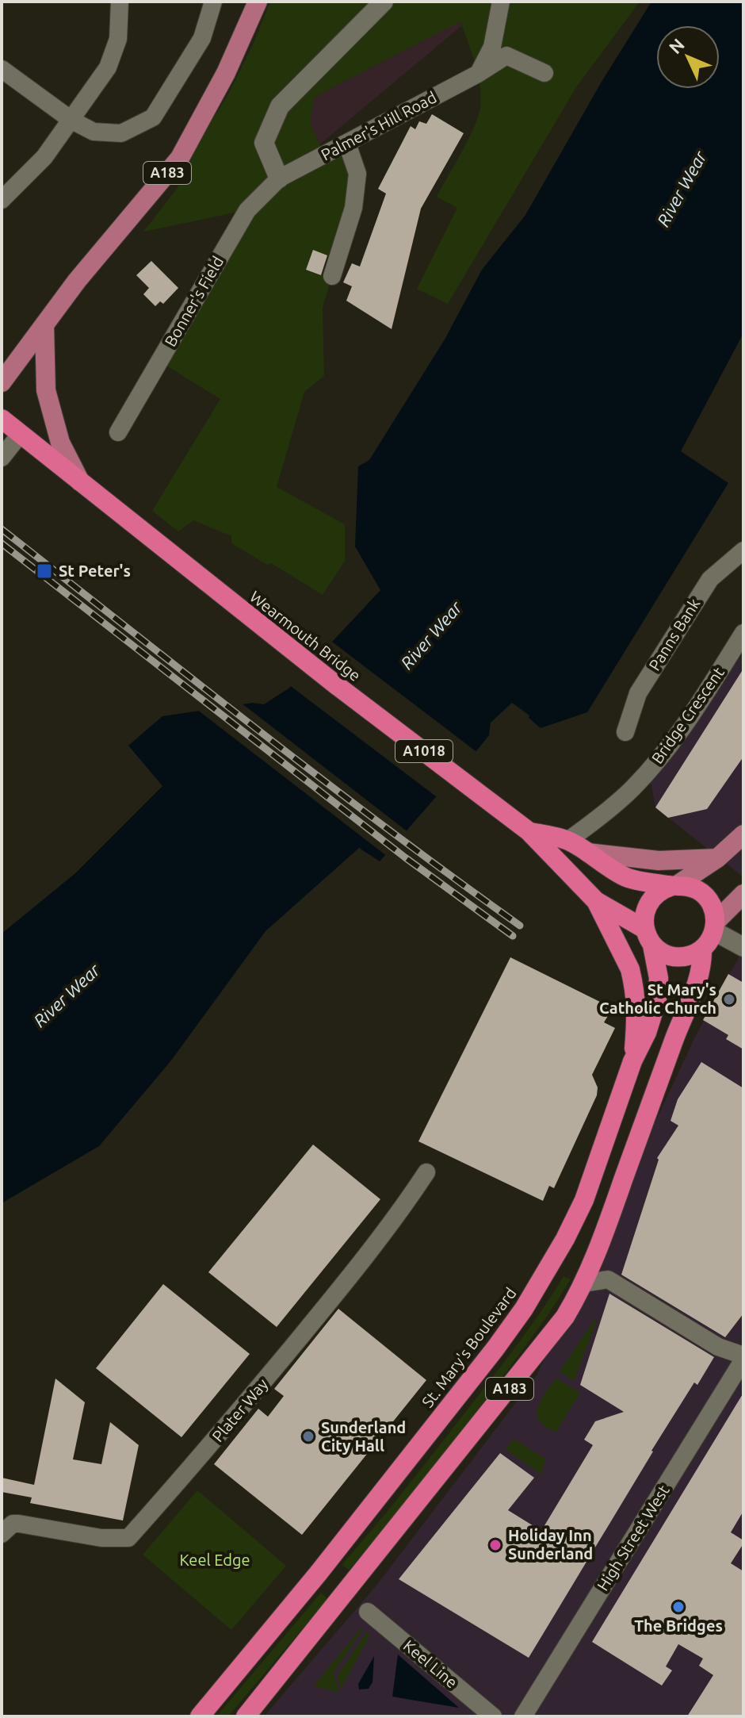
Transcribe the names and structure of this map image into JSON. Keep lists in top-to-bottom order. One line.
{"streets":{"highway":["A183","Wearmouth Bridge","A1018","St. Mary's Boulevard"],"street":["Palmer's Hill Road","Bonner's Field","Panns Bank","Bridge Crescent","Plater Way","High Street West","Keel Line"]},"crossings":[["Palmer's Hill Road","Bonner's Field"],["A183","A1018"],["A183","St. Mary's Boulevard"],["Wearmouth Bridge","A1018"],["Bridge Crescent","A1018"],["A1018","St. Mary's Boulevard"]],"water":["River Wear"],"parks":["Keel Edge"],"places":{"transit":["St Peter's"],"other":["St Mary's Catholic Church","Sunderland City Hall","Holiday Inn Sunderland","The Bridges"]},"north":"top left"}
